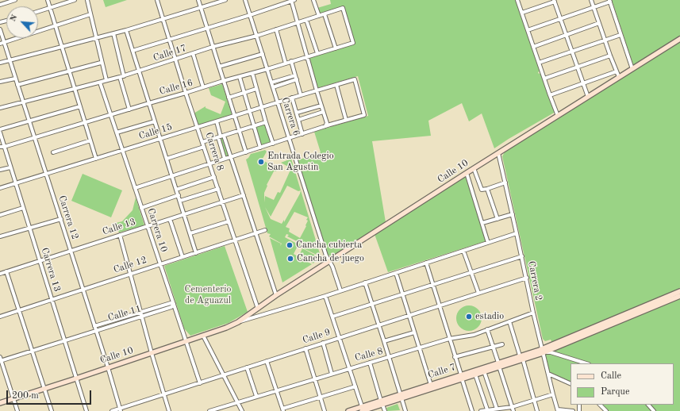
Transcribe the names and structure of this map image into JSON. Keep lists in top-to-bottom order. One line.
{"streets":{"street":["Calle 17","Calle 16","Carrera 6","Calle 15","Carrera 8","Calle 10","Carrera 12","Calle 13","Carrera 10","Calle 12","Carrera 13","Carrera 2","Calle 11","Calle 9","Calle 8","Calle 7"]},"crossings":[["Calle 17","Calle 16"],["Calle 17","Carrera 6"],["Calle 17","Carrera 8"],["Calle 17","Carrera 12"],["Calle 17","Carrera 10"],["Calle 16","Carrera 6"],["Calle 16","Carrera 8"],["Calle 16","Carrera 12"],["Calle 16","Carrera 10"],["Calle 16","Carrera 13"],["Carrera 6","Calle 15"],["Carrera 6","Calle 10"],["Calle 15","Carrera 8"],["Calle 15","Carrera 12"],["Calle 15","Carrera 10"],["Calle 15","Carrera 13"],["Carrera 8","Calle 10"],["Carrera 8","Calle 13"],["Carrera 8","Calle 12"],["Calle 10","Carrera 12"],["Calle 10","Carrera 10"],["Calle 10","Carrera 13"],["Calle 10","Carrera 2"],["Carrera 12","Calle 13"],["Carrera 12","Calle 12"],["Carrera 12","Calle 11"],["Carrera 12","Calle 9"],["Calle 13","Carrera 10"],["Calle 13","Carrera 13"],["Carrera 10","Calle 12"],["Carrera 10","Calle 11"],["Carrera 10","Calle 9"],["Calle 12","Carrera 13"],["Carrera 13","Calle 11"],["Carrera 2","Calle 9"],["Carrera 2","Calle 8"],["Carrera 2","Calle 7"]],"parks":["Cementerio de Aguazul"],"places":["Entrada Colegio San Agustin","Cancha cubierta","Cancha de juego","estadio"],"legend":["Calle","Parque"],"scale_bar":"200 m","north":"top left"}
